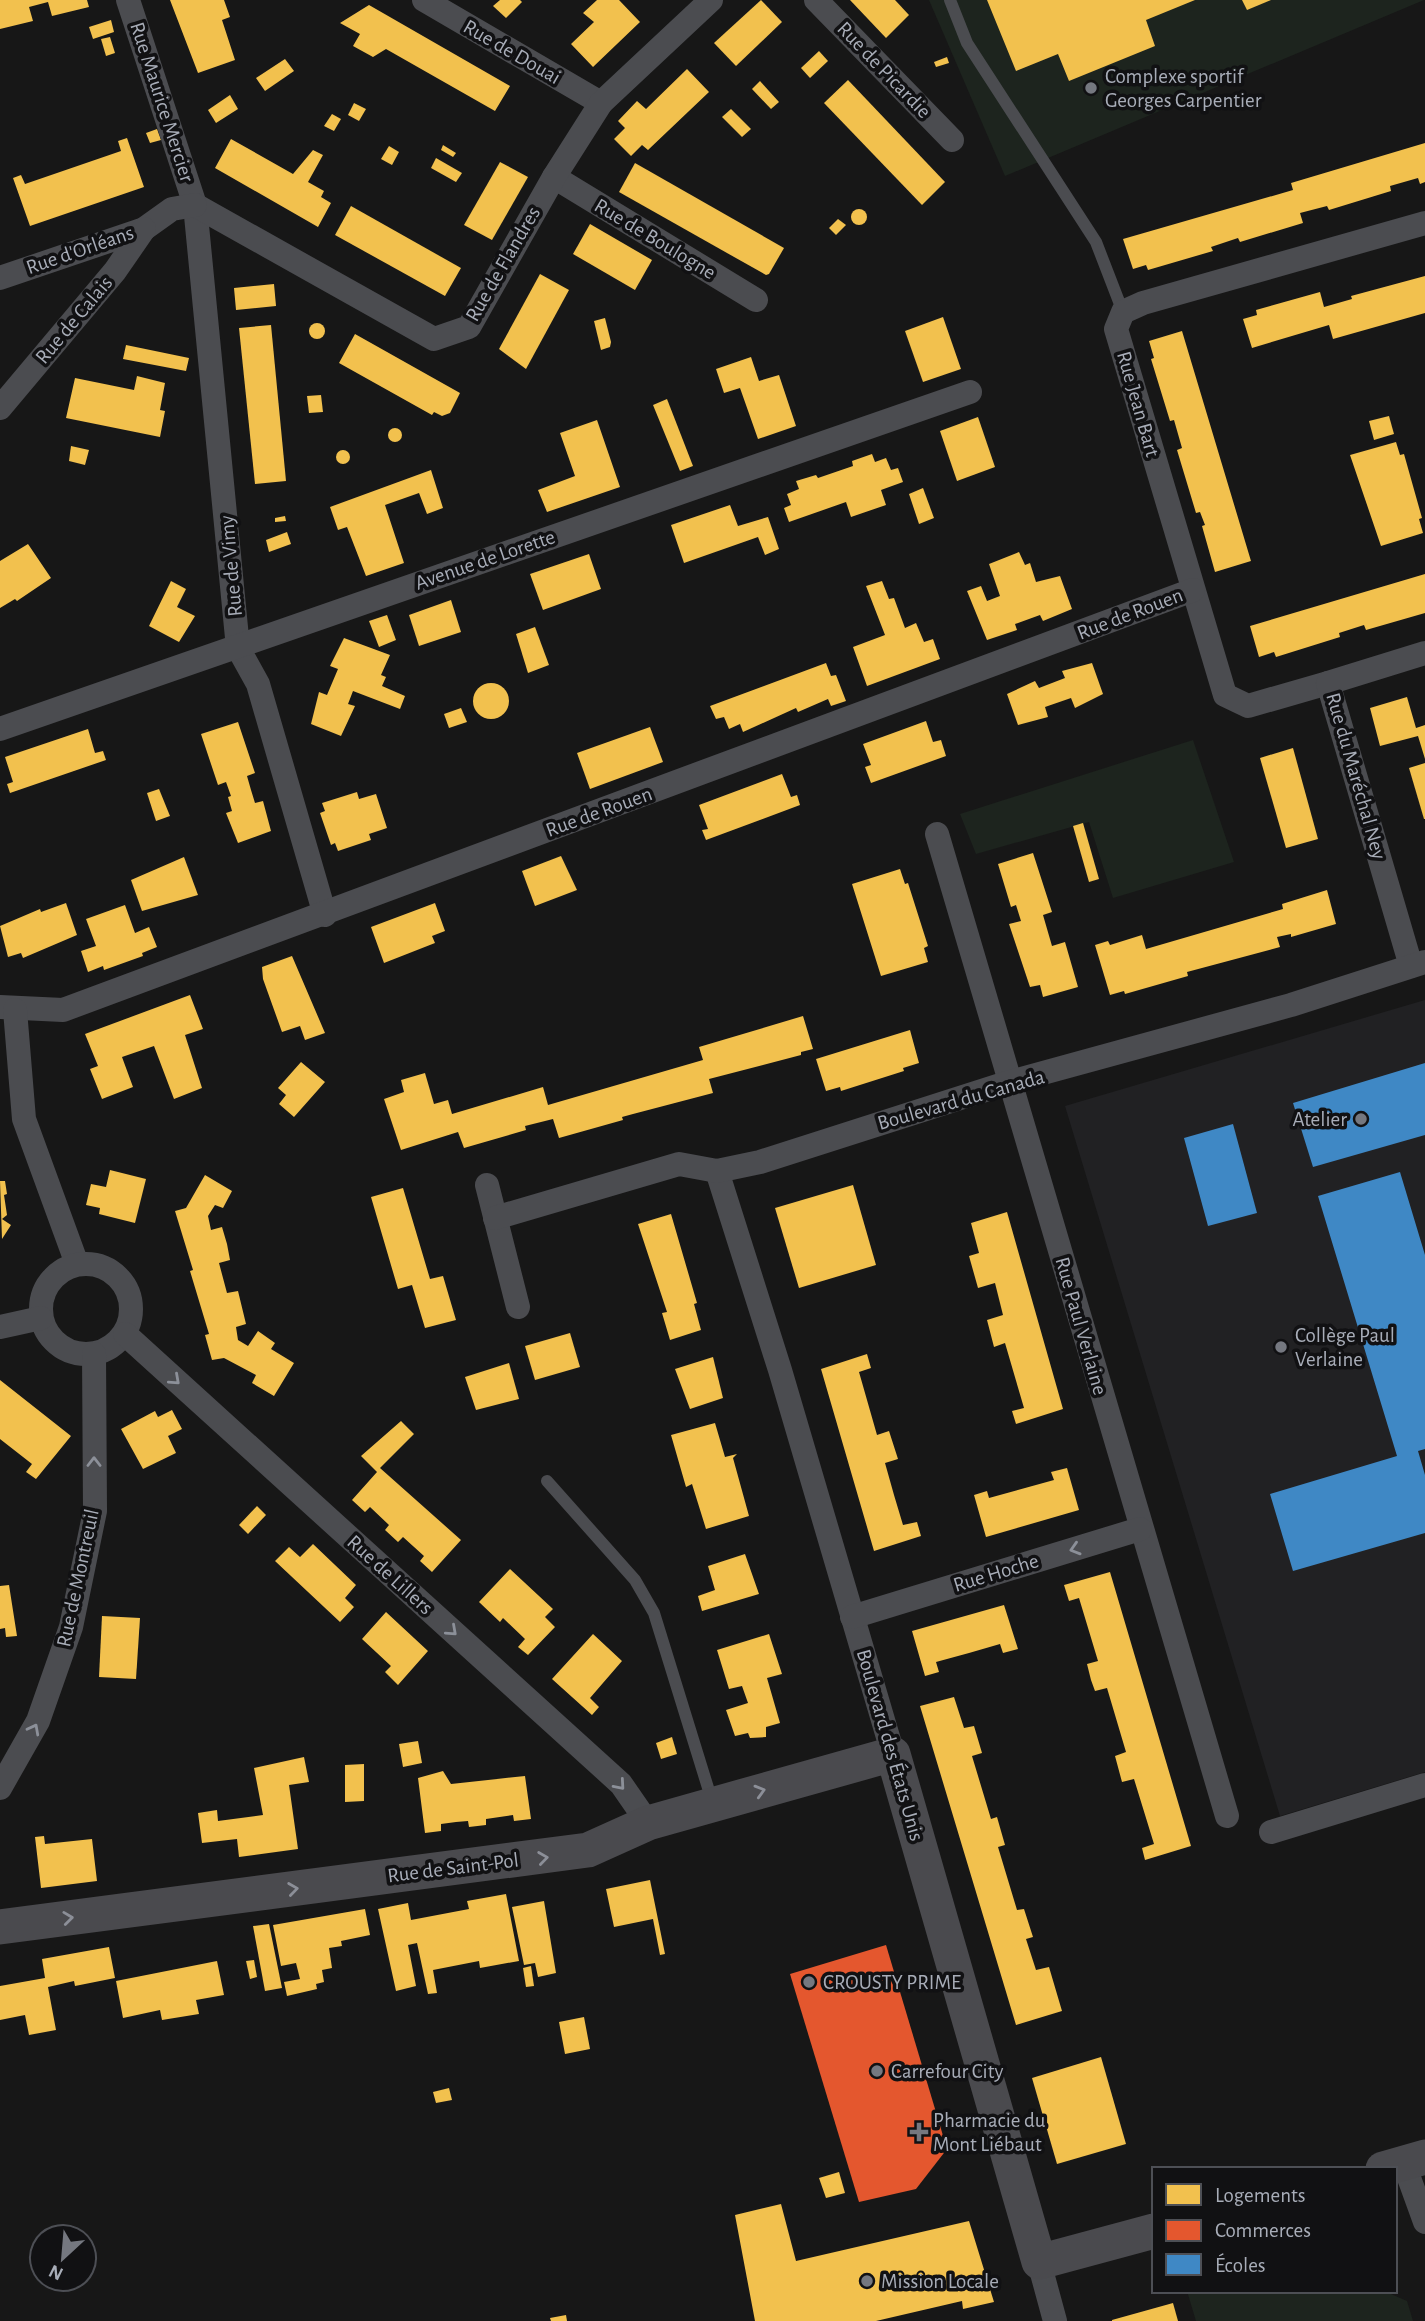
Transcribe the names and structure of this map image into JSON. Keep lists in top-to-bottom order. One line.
{"streets":{"street":["Rue de Douai","Rue de Picardie","Rue Maurice Mercier","Rue de Boulogne","Rue d'Orléans","Rue de Flandres","Rue de Calais","Rue Jean Bart","Avenue de Lorette","Rue de Vimy","Rue de Rouen","Rue du Maréchal Ney","Boulevard du Canada","Rue Paul Verlaine","Rue Hoche","Rue de Lillers","Rue de Montreuil","Boulevard des États Unis","Rue de Saint-Pol"]},"crossings":[["Rue de Douai","Rue de Flandres"],["Rue Maurice Mercier","Rue d'Orléans"],["Rue Maurice Mercier","Rue de Flandres"],["Rue Maurice Mercier","Rue de Vimy"],["Rue de Boulogne","Rue de Flandres"],["Rue d'Orléans","Rue de Flandres"],["Rue d'Orléans","Rue de Calais"],["Rue d'Orléans","Rue de Vimy"],["Rue de Flandres","Rue de Vimy"],["Rue Jean Bart","Rue de Rouen"],["Rue Jean Bart","Rue du Maréchal Ney"],["Avenue de Lorette","Rue de Vimy"],["Rue de Vimy","Rue de Rouen"],["Rue du Maréchal Ney","Boulevard du Canada"],["Boulevard du Canada","Rue Paul Verlaine"],["Boulevard du Canada","Boulevard des États Unis"],["Rue Paul Verlaine","Rue Hoche"],["Rue Hoche","Boulevard des États Unis"],["Rue de Lillers","Rue de Montreuil"],["Rue de Lillers","Rue de Saint-Pol"],["Boulevard des États Unis","Rue de Saint-Pol"]],"one_way":["Rue Hoche","Rue de Lillers","Rue de Montreuil","Rue de Saint-Pol"],"places":{"other":["Complexe sportif Georges Carpentier","Atelier","Collège Paul Verlaine","CROUSTY PRIME","Carrefour City","Mission Locale"],"health":["Pharmacie du Mont Liébaut"]},"legend":["Logements","Commerces","Écoles"],"north":"bottom left"}
